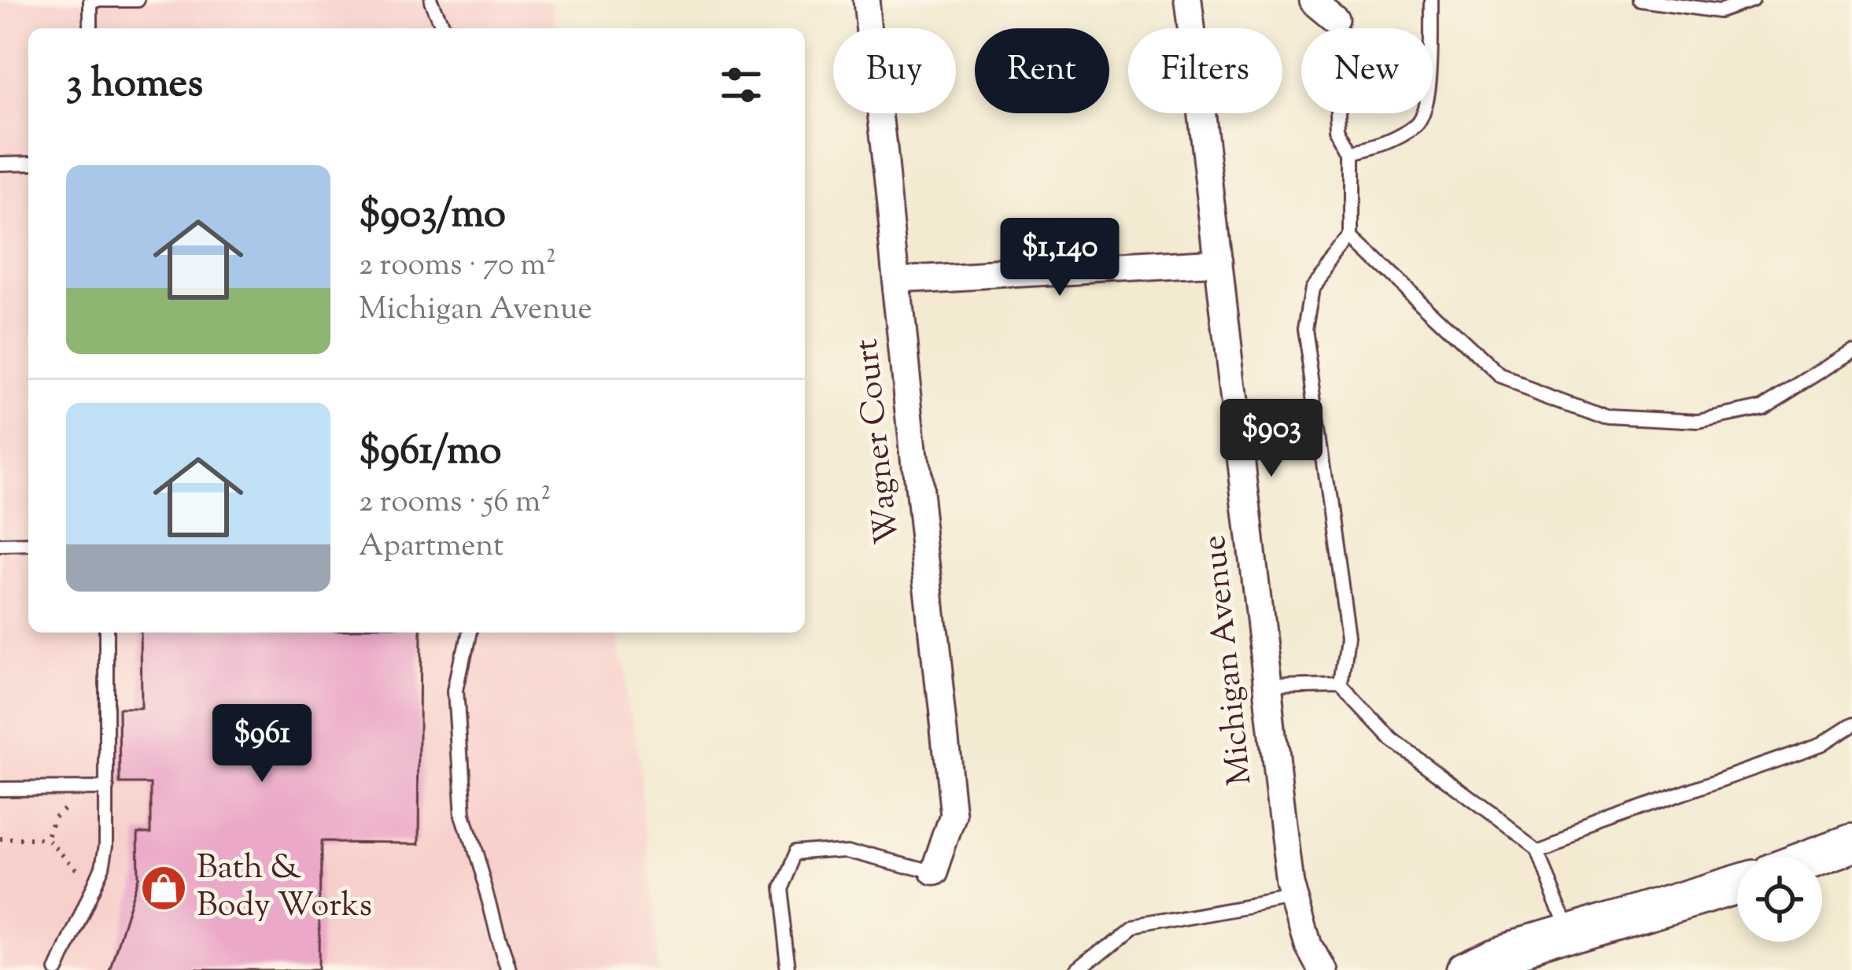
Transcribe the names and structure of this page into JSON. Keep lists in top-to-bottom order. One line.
{"streets":{"street":["Wagner Court","Michigan Avenue"]},"places":{"shop":["Bath & Body Works"]},"page":{"chip":["Buy","Rent","Filters","New"],"heading":"3 homes","list":[{"name":"$903/mo","note":"2 rooms · 70 m² · Michigan Avenue"},{"name":"$961/mo","note":"2 rooms · 56 m² · Apartment"}],"price":["$1,140","$903","$961"]}}
